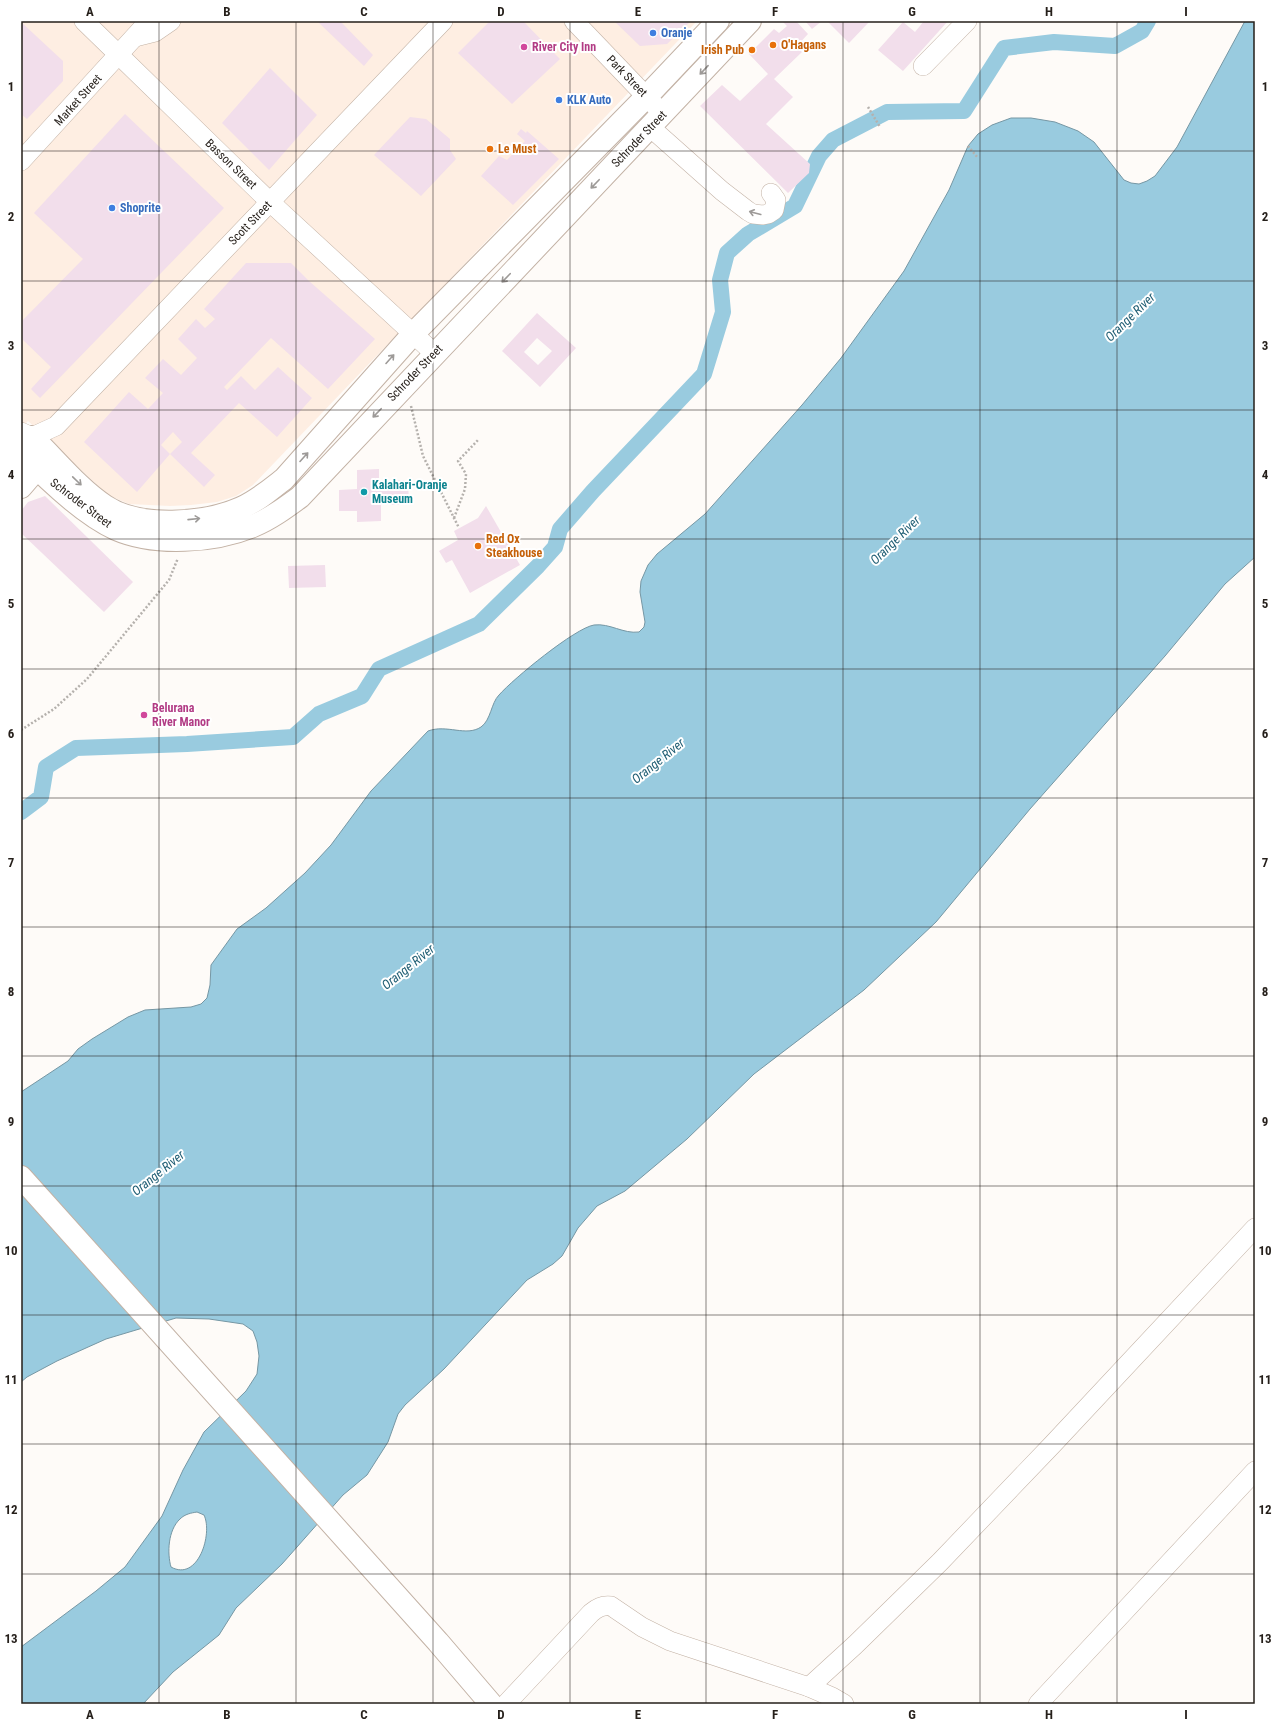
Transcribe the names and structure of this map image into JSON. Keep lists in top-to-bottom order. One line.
{"streets":{"highway":["Schroder Street","Scott Street"],"street":["Park Street","Market Street","Basson Street"]},"crossings":[["Park Street","Schroder Street"],["Market Street","Basson Street"],["Schroder Street","Basson Street"],["Schroder Street","Scott Street"],["Basson Street","Scott Street"]],"water":["Orange River"],"places":["Oranje","O'Hagans","River City Inn","Irish Pub","KLK Auto","Le Must","Shoprite","Kalahari-Oranje Museum","Red Ox Steakhouse","Belurana River Manor"],"grid":{"columns":["A","B","C","D","E","F","G","H","I"],"rows":["1","2","3","4","5","6","7","8","9","10","11","12","13"]}}
